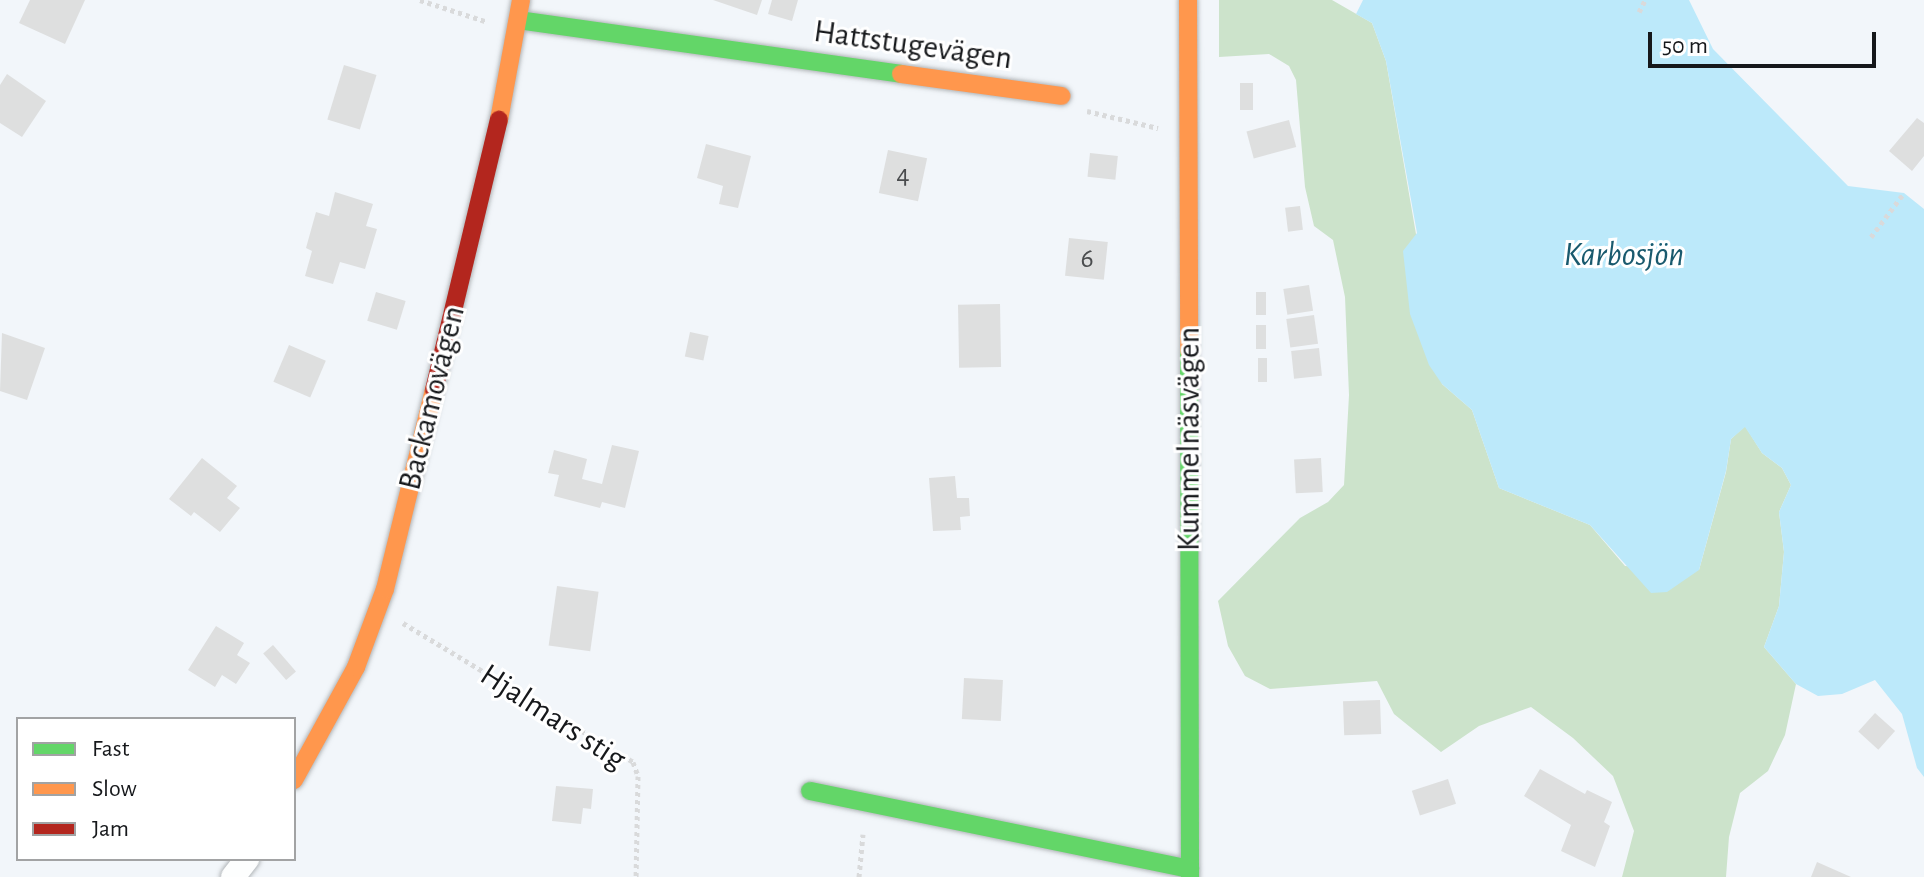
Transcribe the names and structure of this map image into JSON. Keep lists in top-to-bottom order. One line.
{"streets":{"street":["Hattstugevägen","Backamovägen","Kummelnäsvägen"],"path":["Hjalmars stig"]},"crossings":[["Hattstugevägen","Backamovägen"],["Backamovägen","Hjalmars stig"]],"water":["Karbosjön"],"house_numbers":["4","6"],"legend":["Fast","Slow","Jam"],"scale_bar":"50 m"}
